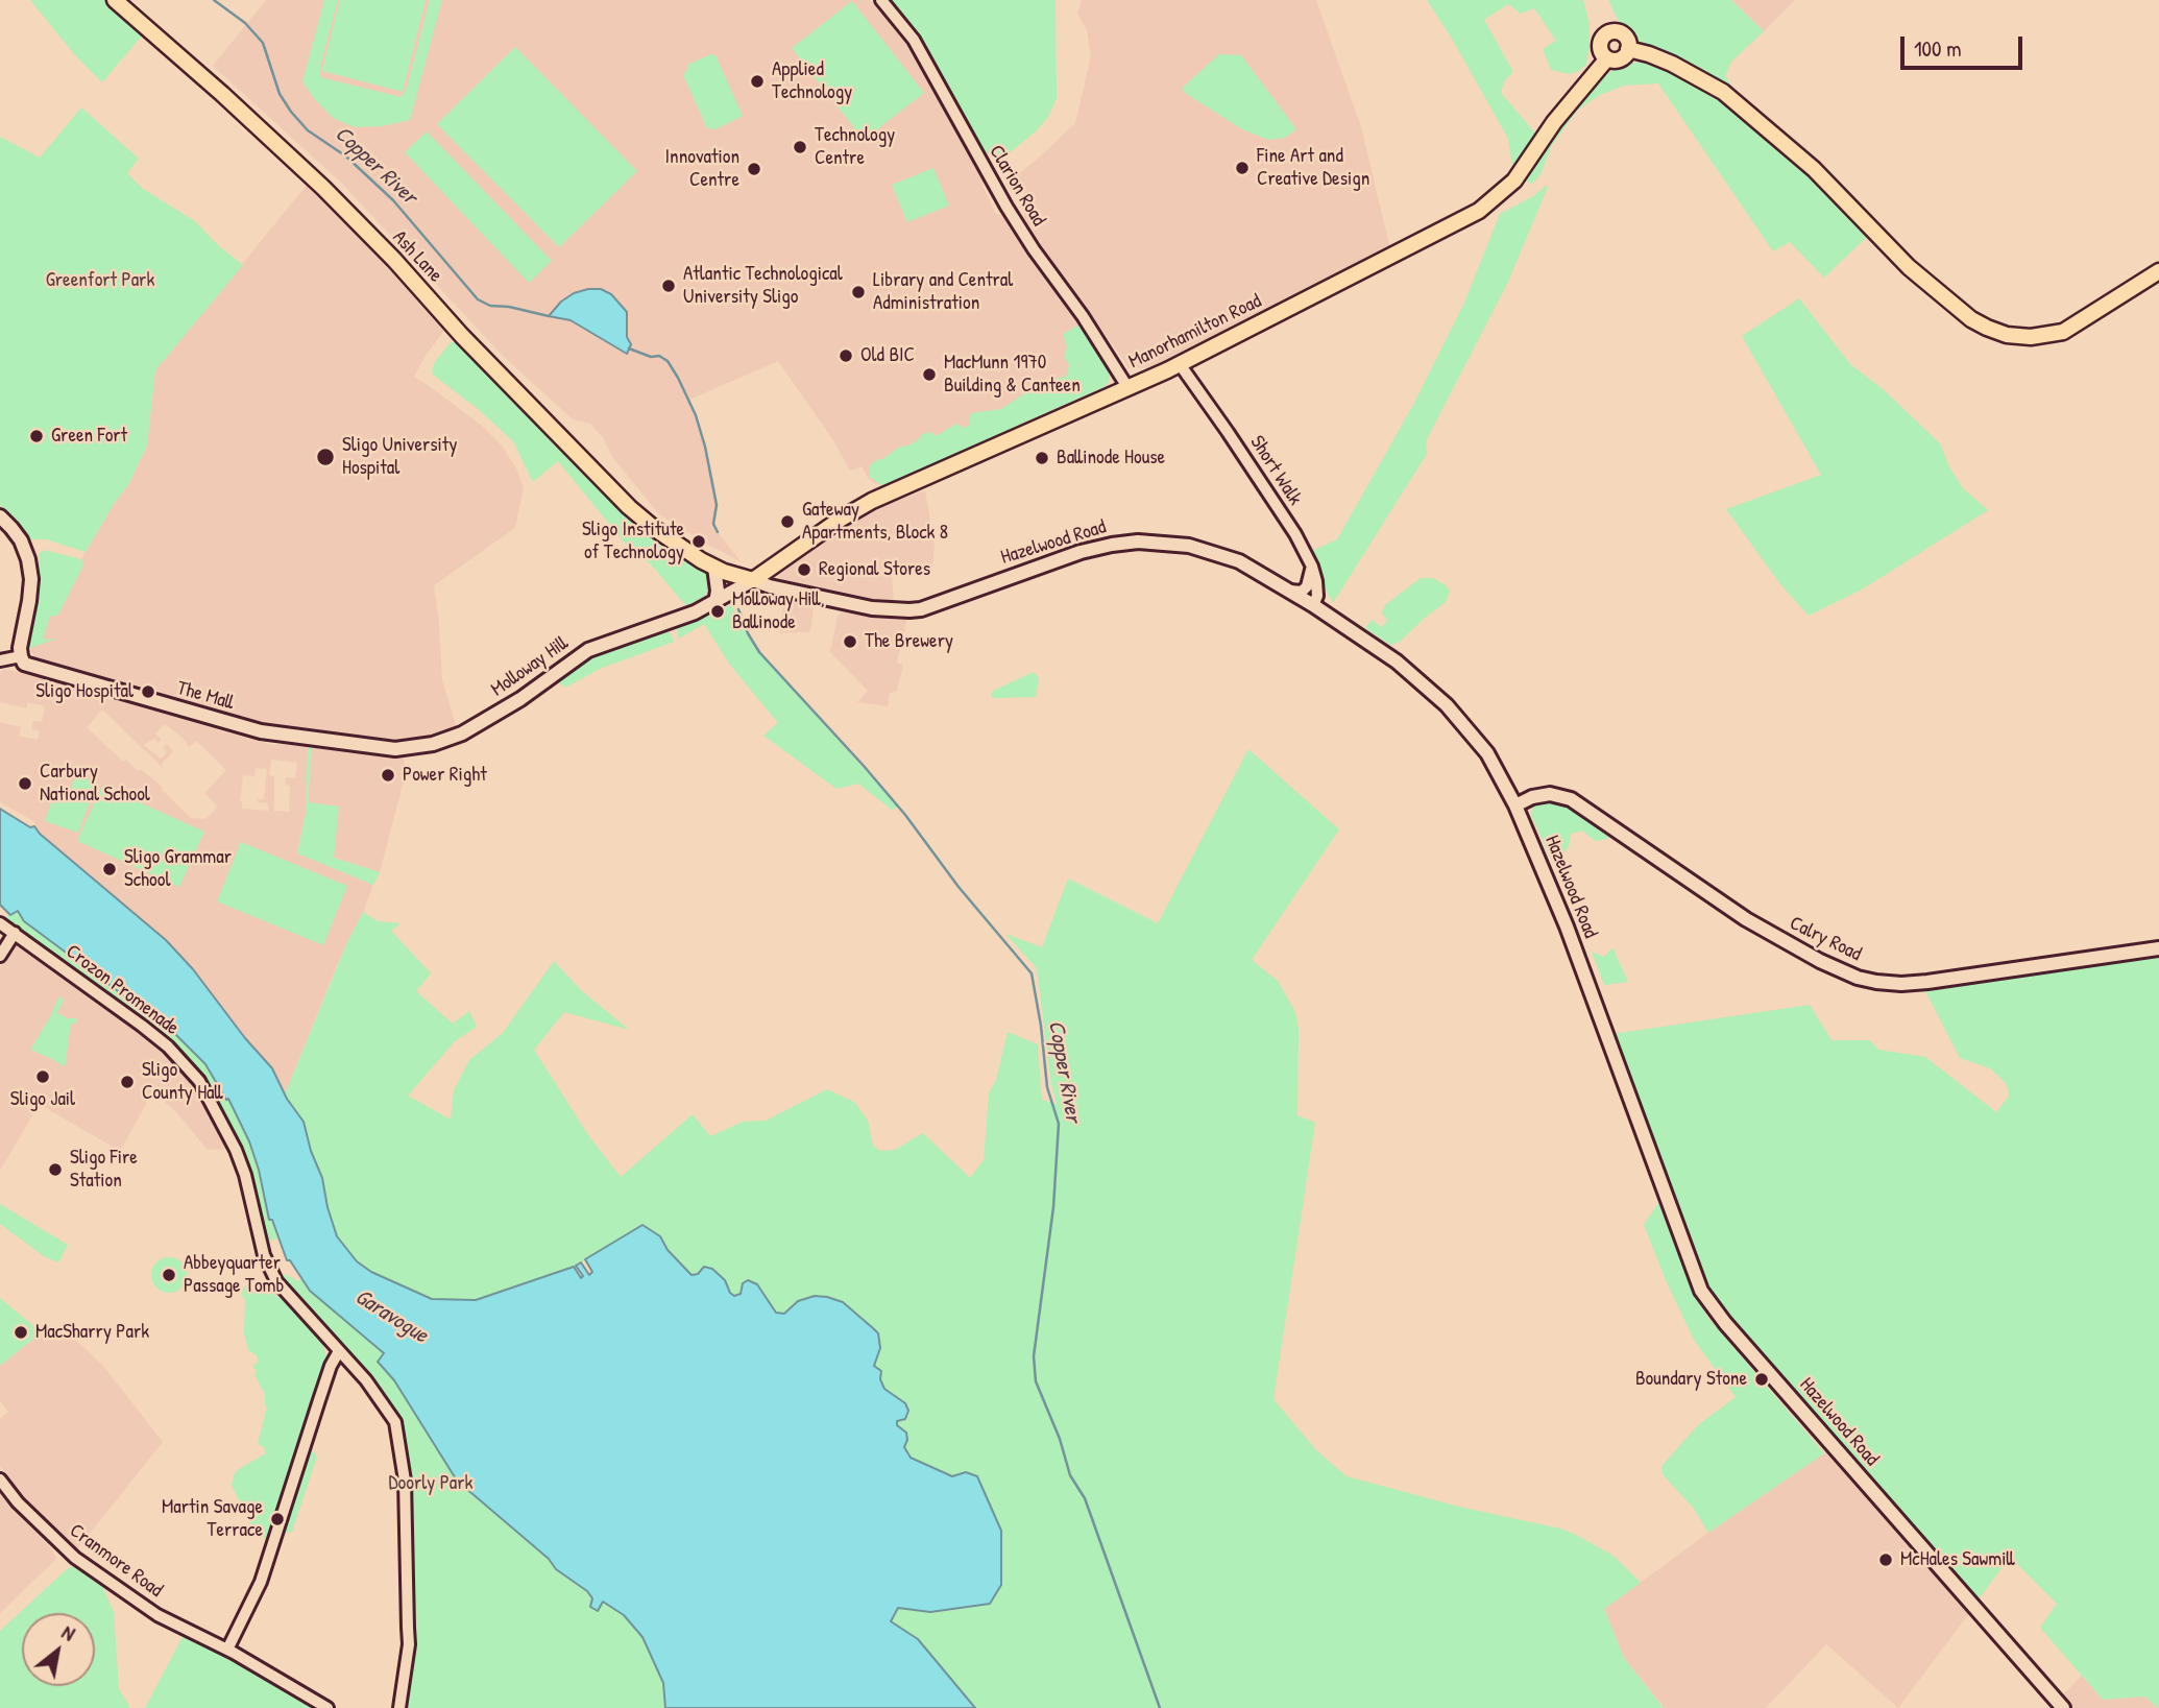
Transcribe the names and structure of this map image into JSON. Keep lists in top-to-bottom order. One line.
{"streets":{"highway":["Ash Lane","Manorhamilton Road"],"main road":["Hazelwood Road","Molloway Hill","The Mall","Calry Road"],"street":["Clarion Road","Short Walk","Crozon Promenade","Cranmore Road"]},"crossings":[["Clarion Road","Manorhamilton Road"],["Ash Lane","Manorhamilton Road"],["Ash Lane","Hazelwood Road"],["Ash Lane","Molloway Hill"],["Manorhamilton Road","Short Walk"],["Manorhamilton Road","Hazelwood Road"],["Manorhamilton Road","Molloway Hill"],["Short Walk","Hazelwood Road"],["Hazelwood Road","Molloway Hill"],["Hazelwood Road","Calry Road"],["Molloway Hill","The Mall"]],"water":["Copper River","Garavogue"],"parks":["Greenfort Park","Doorly Park"],"places":["Applied Technology","Technology Centre","Fine Art and Creative Design","Innovation Centre","Atlantic Technological University Sligo","Library and Central Administration","Old BIC","MacMunn 1970 Building & Canteen","Green Fort","Sligo University Hospital","Ballinode House","Gateway Apartments, Block 8","Sligo Institute of Technology","Regional Stores","Molloway Hill, Ballinode","The Brewery","Sligo Hospital","Power Right","Carbury National School","Sligo Grammar School","Sligo Jail","Sligo County Hall","Sligo Fire Station","Abbeyquarter Passage Tomb","MacSharry Park","Boundary Stone","Martin Savage Terrace","McHales Sawmill"],"scale_bar":"100 m","north":"top right"}
